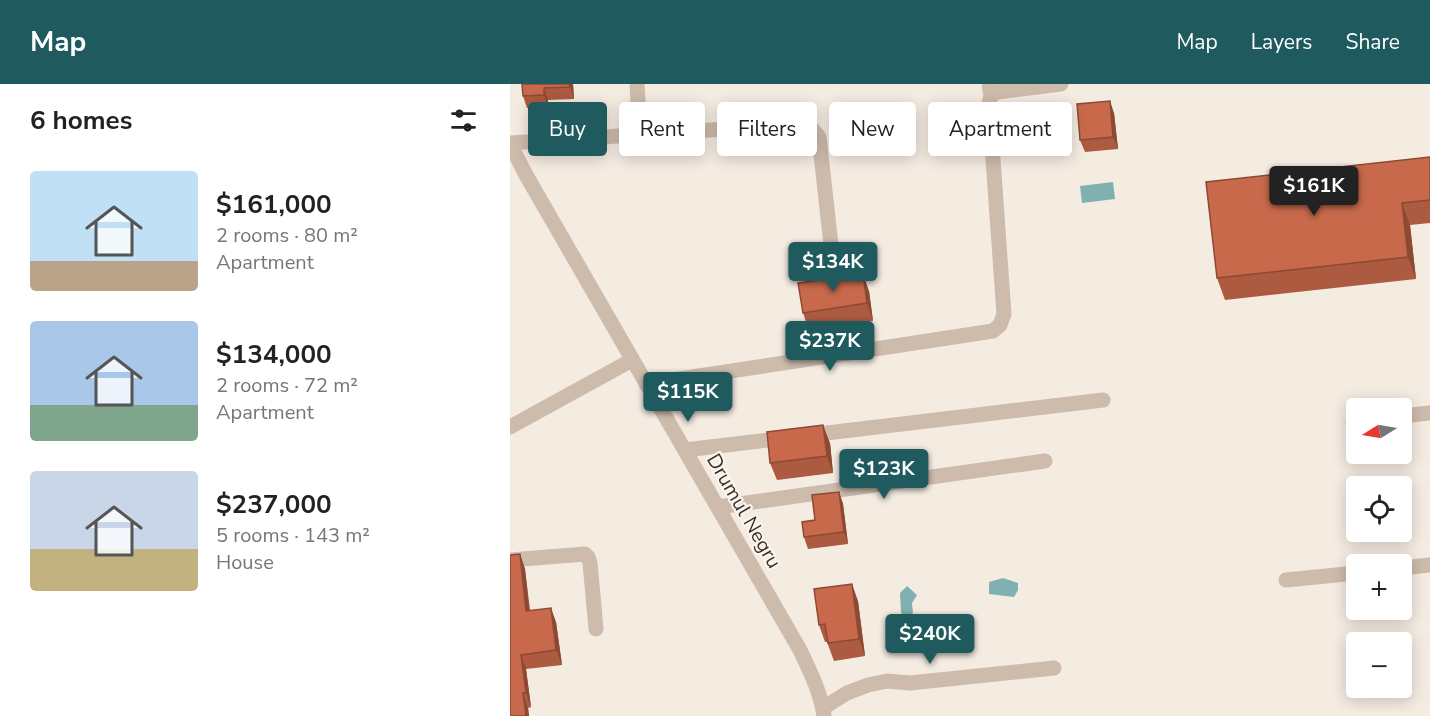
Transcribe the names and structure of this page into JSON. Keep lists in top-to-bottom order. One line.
{"streets":{"street":["Drumul Negru"]},"north":"left","page":{"header":"Map","nav":["Map","Layers","Share"],"heading":"6 homes","chip":["Buy","Rent","Filters","New","Apartment"],"list":[{"name":"$161,000","note":"2 rooms · 80 m² · Apartment"},{"name":"$134,000","note":"2 rooms · 72 m² · Apartment"},{"name":"$237,000","note":"5 rooms · 143 m² · House"}],"price":["$161K","$134K","$237K","$115K","$123K","$240K"],"map_buttons":["+","−"]}}
